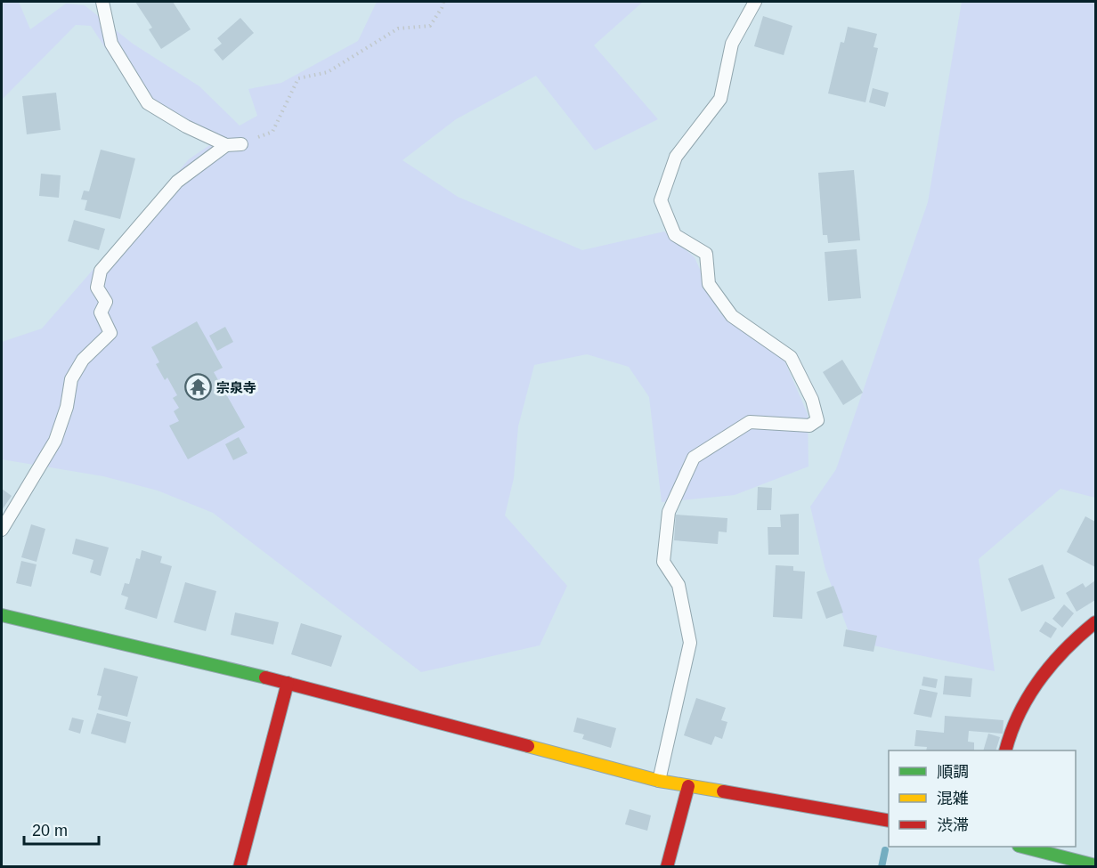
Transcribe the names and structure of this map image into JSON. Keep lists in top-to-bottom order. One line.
{"places":{"temple":["宗泉寺"]},"legend":["順調","混雑","渋滞"],"scale_bar":"20 m"}
